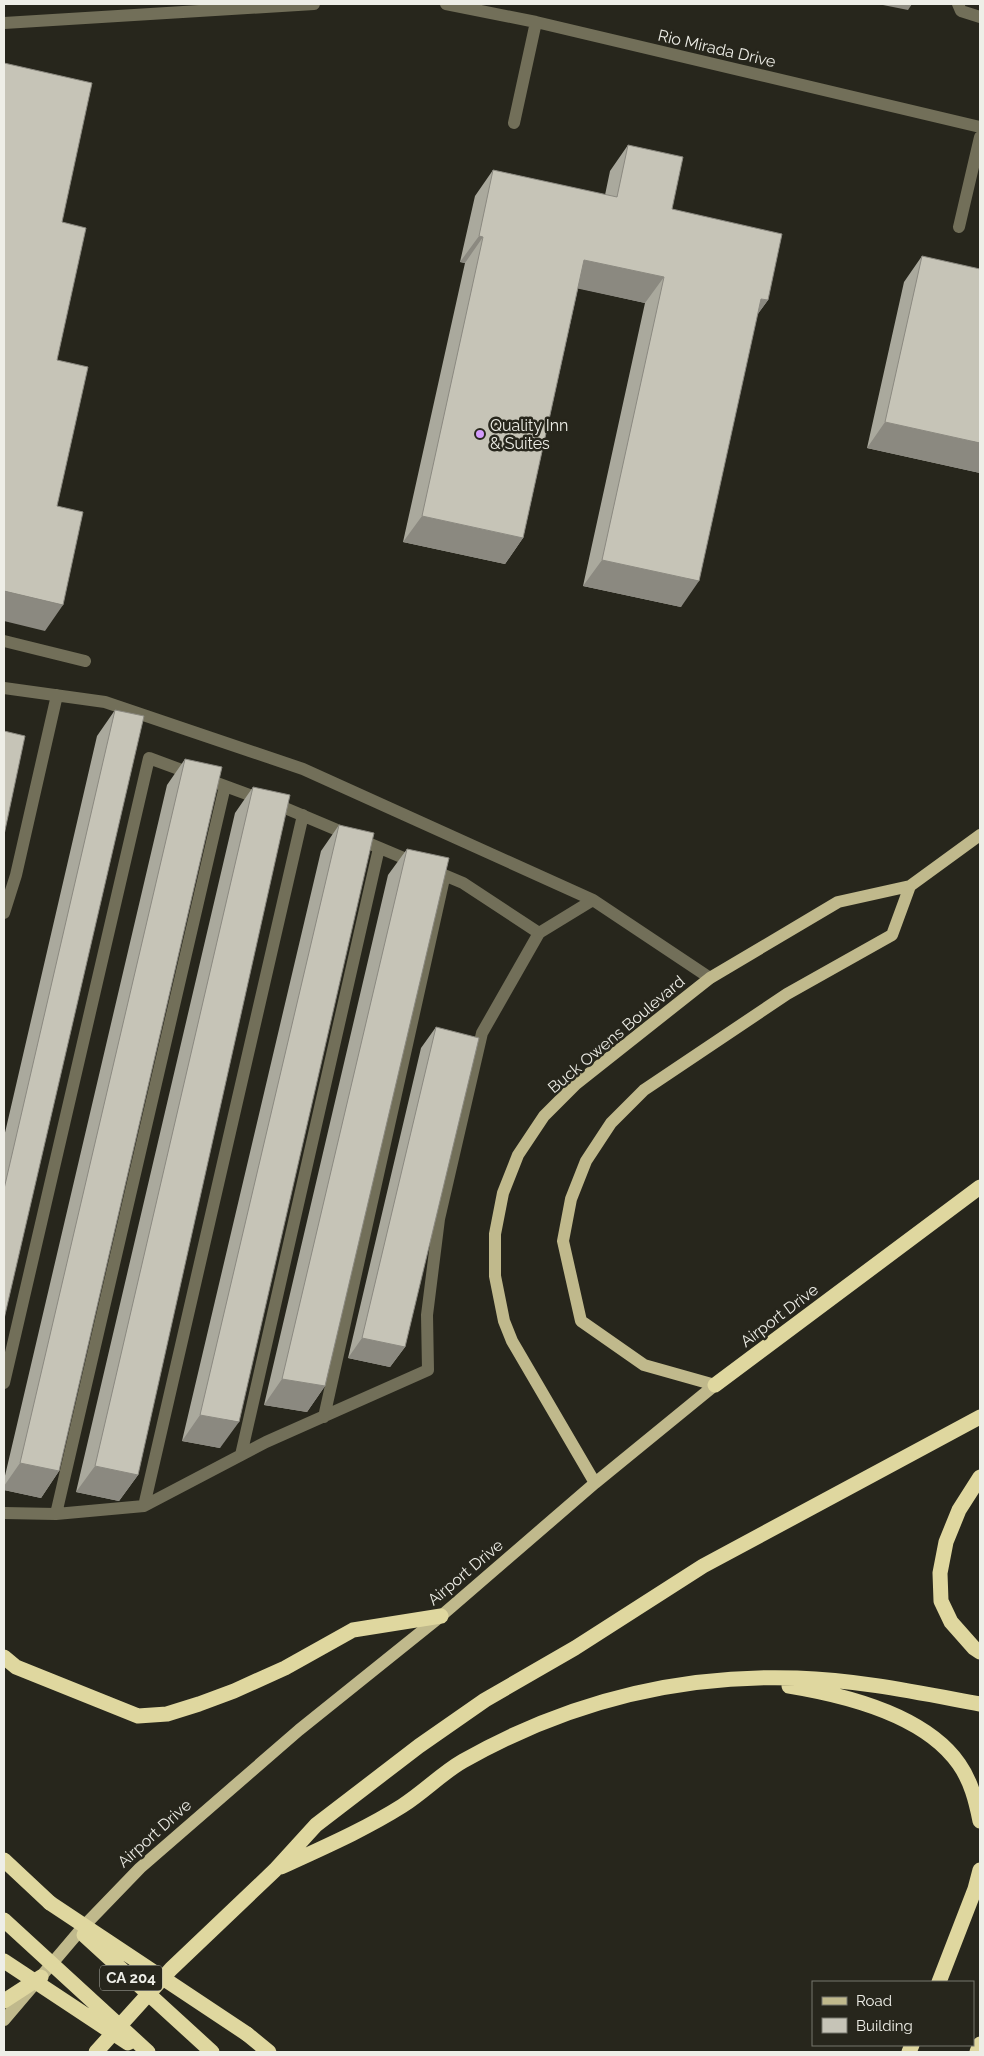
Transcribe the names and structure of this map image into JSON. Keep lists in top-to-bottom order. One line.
{"streets":{"highway":["Airport Drive","CA 204"],"main road":["Buck Owens Boulevard"],"street":["Rio Mirada Drive"]},"crossings":[["Buck Owens Boulevard","Airport Drive"]],"places":["Quality Inn & Suites"],"legend":["Road","Building"]}
